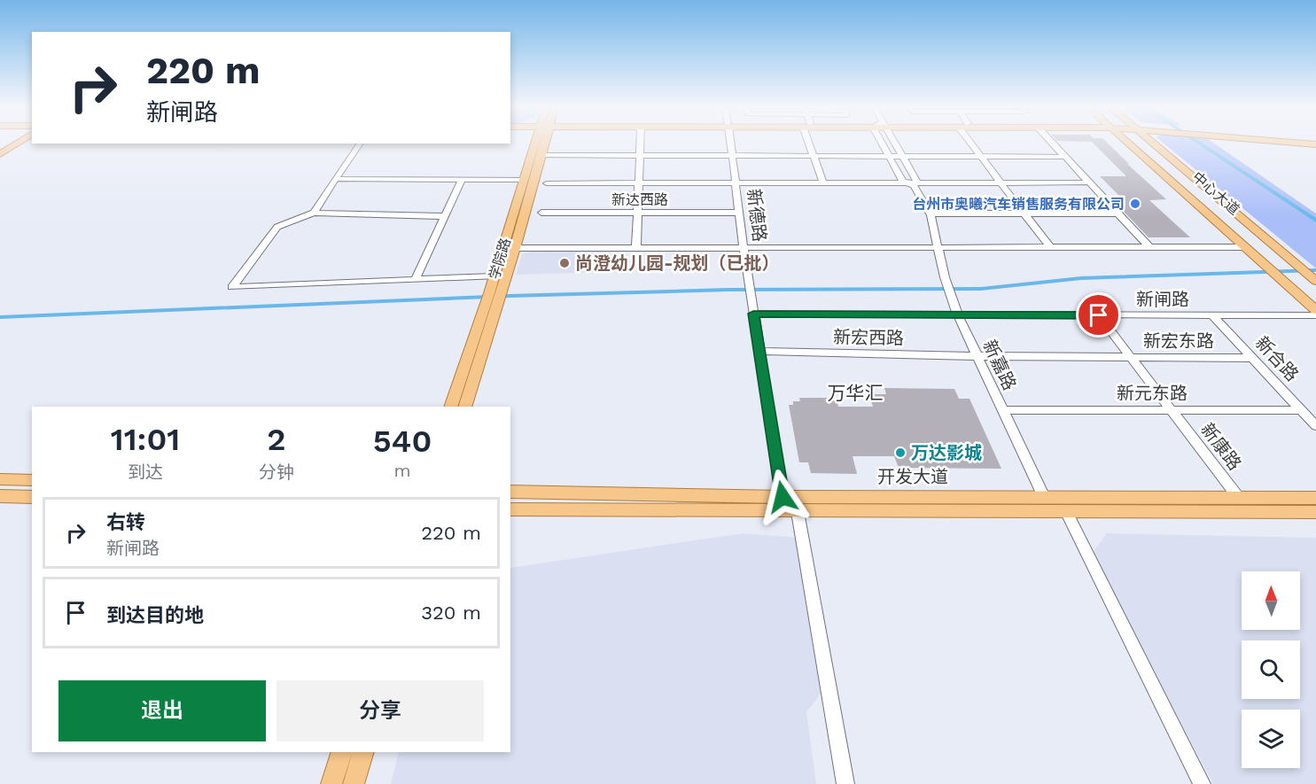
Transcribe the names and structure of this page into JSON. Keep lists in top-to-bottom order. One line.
{"streets":{"main road":["中心大道","学院路","开发大道"],"street":["新达西路","新德路","新闸路","新宏西路","新宏东路","新合路","新嘉路","新元东路","新康路"]},"crossings":[["新达西路","新德路"],["新德路","新闸路"],["新德路","新宏西路"],["新德路","开发大道"],["新闸路","新合路"],["新闸路","新嘉路"],["新闸路","新康路"],["新宏西路","新宏东路"],["新宏西路","新嘉路"],["新宏东路","新合路"],["新宏东路","新嘉路"],["新宏东路","新康路"],["新合路","新元东路"],["新嘉路","新元东路"],["新嘉路","开发大道"],["新元东路","新康路"],["新康路","开发大道"]],"districts":["万华汇"],"places":["台州市奥曦汽车销售服务有限公司","尚澄幼儿园-规划（已批）","万达影城"],"north":"top","page":{"turn":["220 m","新闸路"],"eta":["11:01","到达","2","分钟","540","m"],"list":[{"name":"右转","note":"新闸路","value":"220 m"},{"name":"到达目的地","value":"320 m"}],"buttons":["退出","分享"]}}
